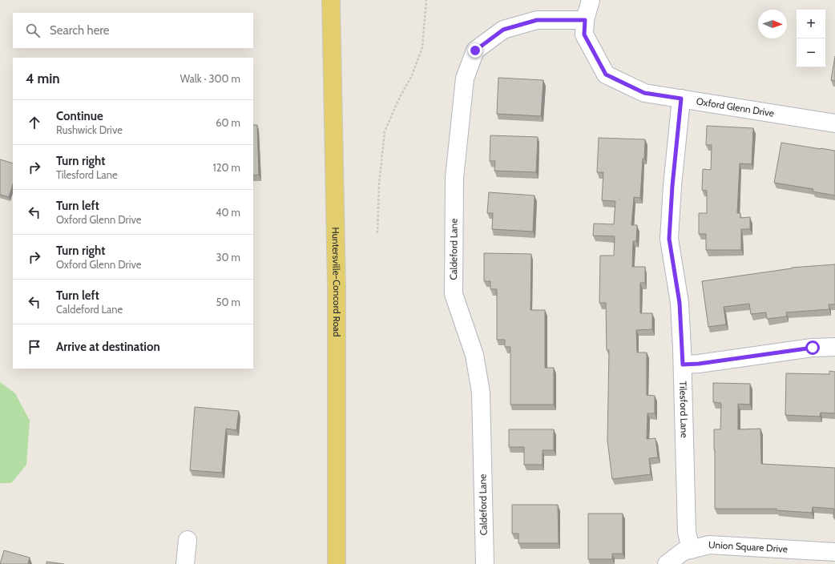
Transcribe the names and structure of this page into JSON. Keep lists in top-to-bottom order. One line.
{"streets":{"main road":["Huntersville-Concord Road"],"street":["Oxford Glenn Drive","Caldeford Lane","Tilesford Lane","Union Square Drive"]},"crossings":[["Oxford Glenn Drive","Caldeford Lane"],["Oxford Glenn Drive","Tilesford Lane"],["Tilesford Lane","Union Square Drive"]],"north":"right","page":{"map_buttons":["+","−"],"search":"Search here","heading":["4 min","Walk · 300 m"],"list":[["Continue","Rushwick Drive","60 m"],["Turn right","Tilesford Lane","120 m"],["Turn left","Oxford Glenn Drive","40 m"],["Turn right","Oxford Glenn Drive","30 m"],["Turn left","Caldeford Lane","50 m"],"Arrive at destination"]}}
